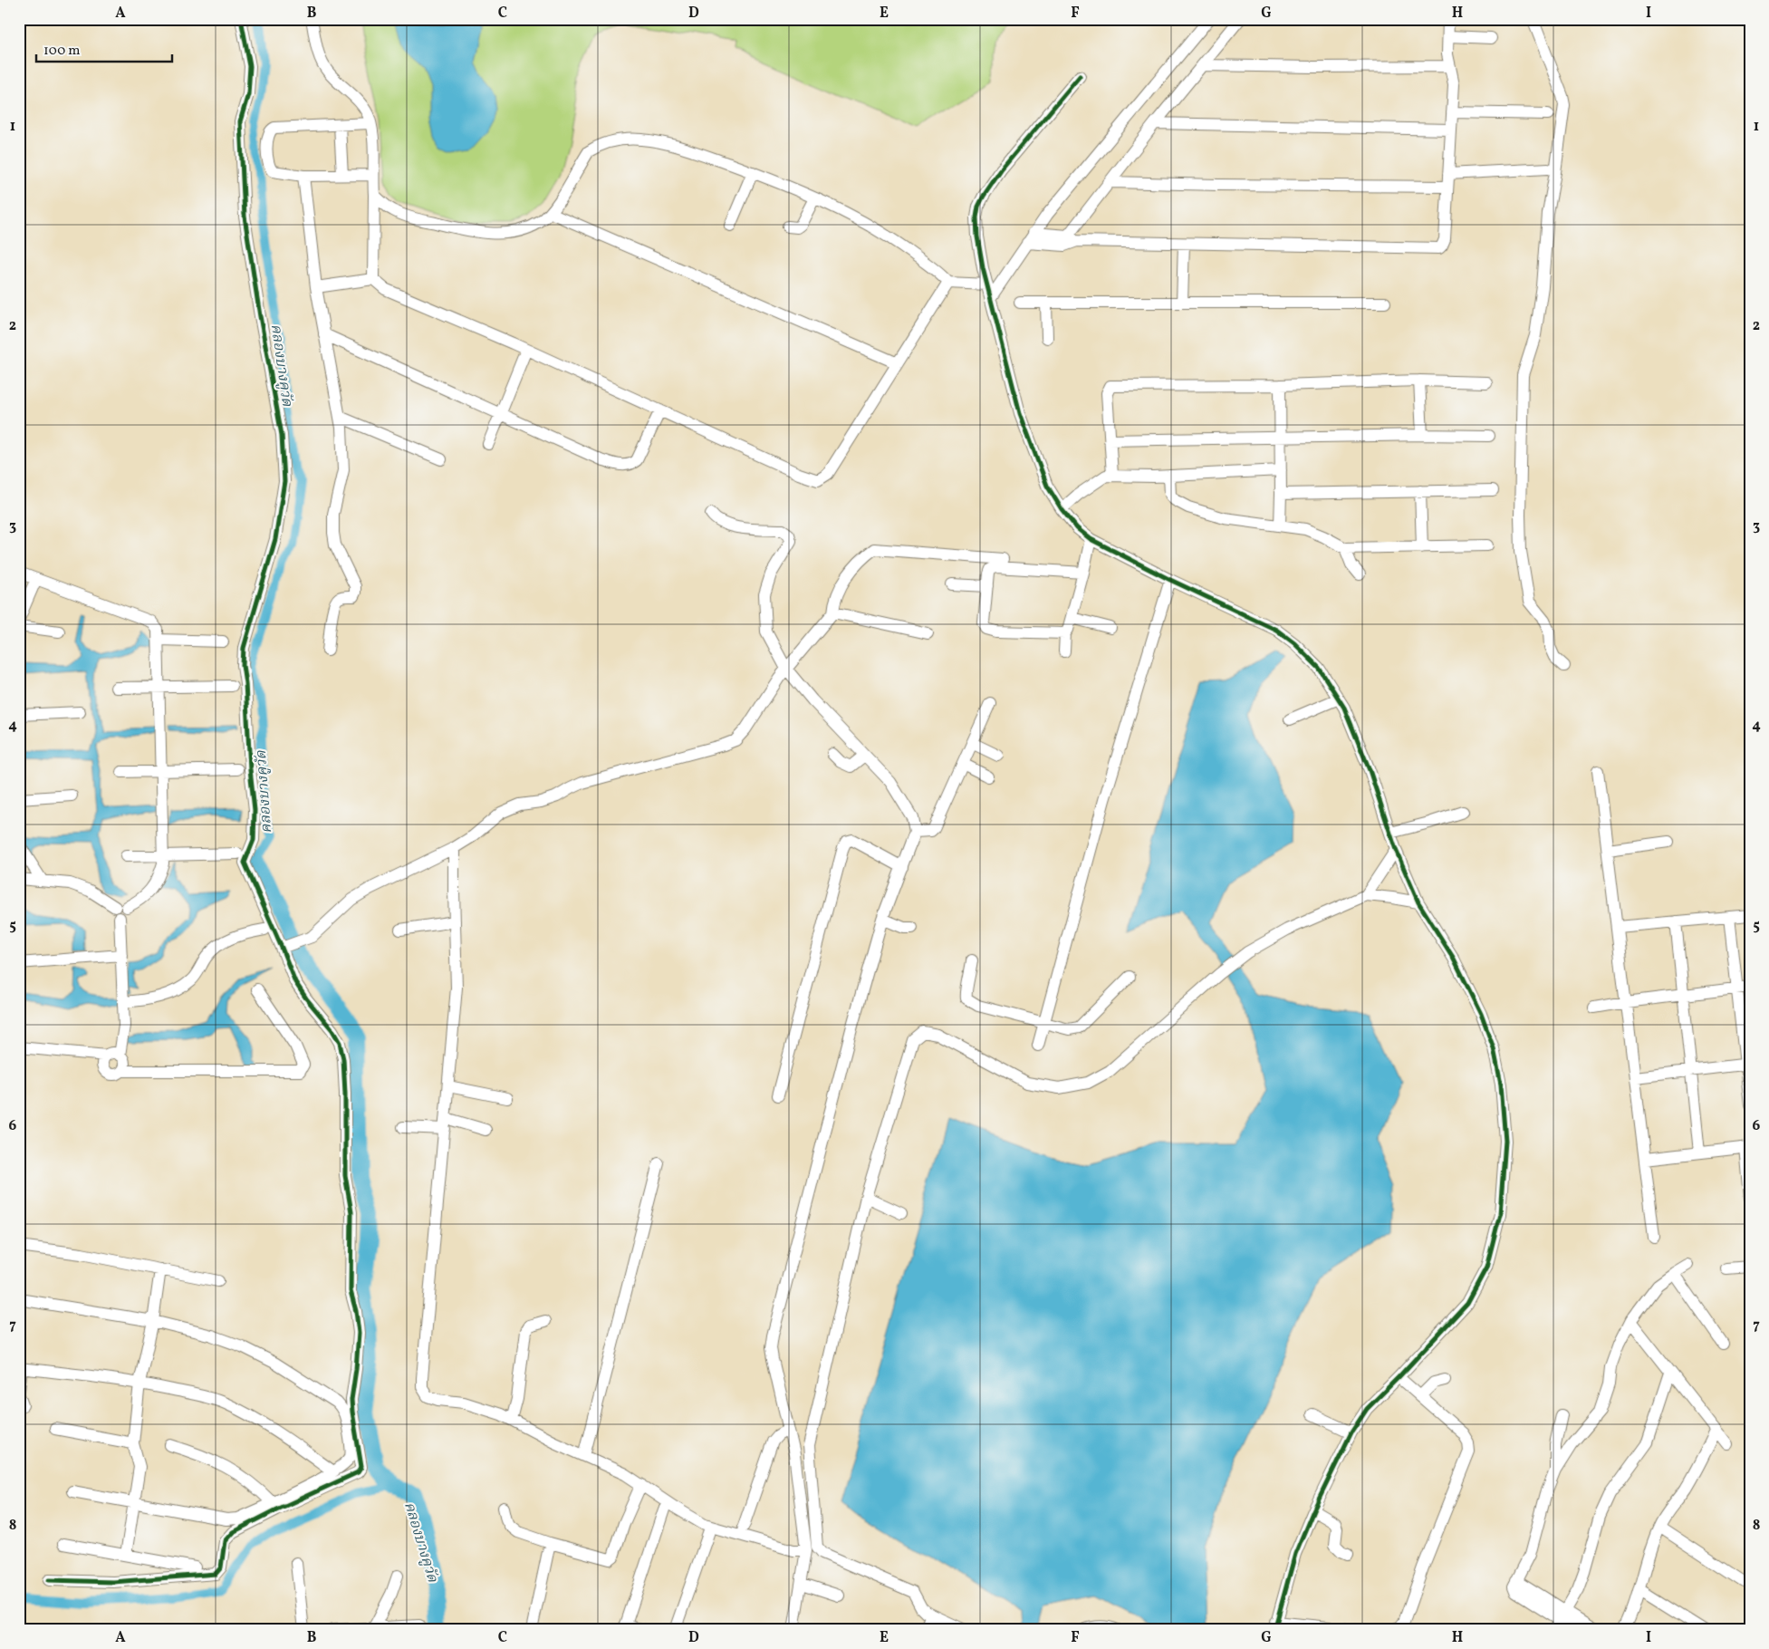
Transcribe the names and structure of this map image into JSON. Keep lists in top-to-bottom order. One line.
{"water":["คลองบางคูวัด"],"scale_bar":"100 m","grid":{"columns":["A","B","C","D","E","F","G","H","I"],"rows":["1","2","3","4","5","6","7","8"]}}
